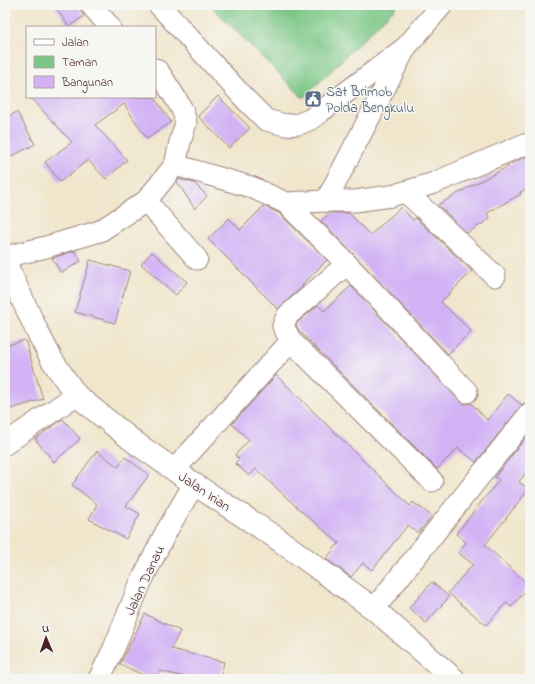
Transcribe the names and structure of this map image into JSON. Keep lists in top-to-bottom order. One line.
{"streets":{"main road":["Jalan Irian"],"street":["Jalan Danau"]},"crossings":[["Jalan Irian","Jalan Danau"]],"places":{"public building":["Sat Brimob Polda Bengkulu"]},"legend":["Jalan","Taman","Bangunan"],"north":"top"}
